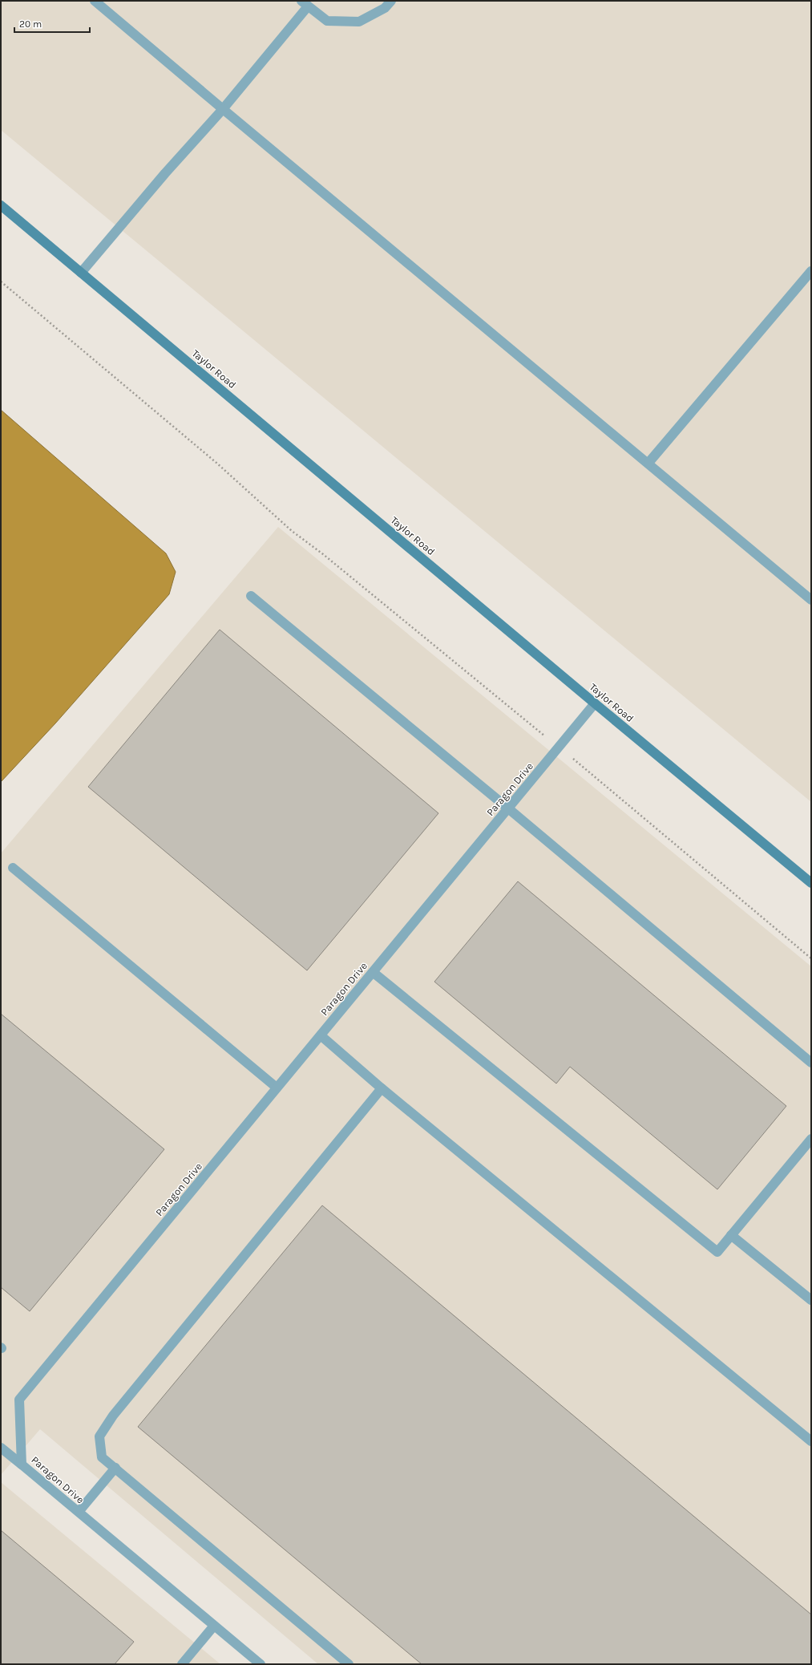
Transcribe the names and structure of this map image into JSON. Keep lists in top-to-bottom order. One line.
{"streets":{"main road":["Taylor Road"],"street":["Paragon Drive"]},"crossings":[["Taylor Road","Paragon Drive"]],"scale_bar":"20 m"}
